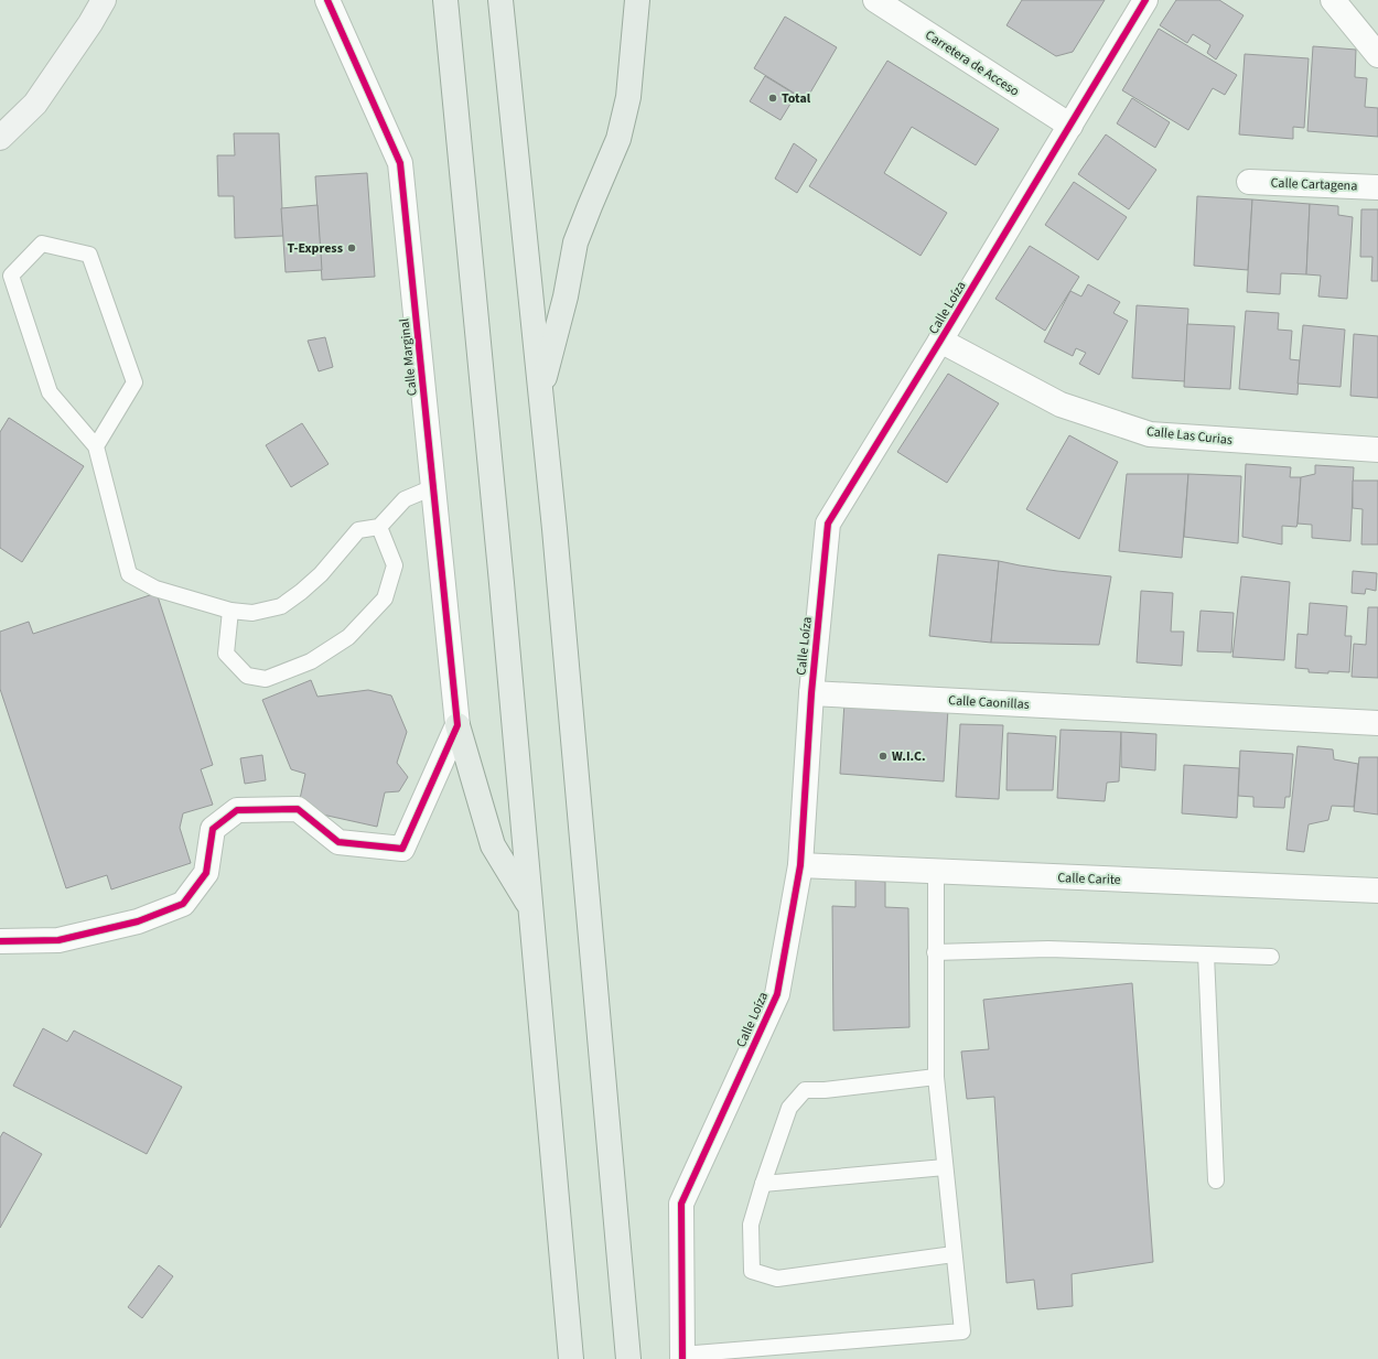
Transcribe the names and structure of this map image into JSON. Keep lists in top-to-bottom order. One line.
{"streets":{"street":["Carretera de Acceso","Calle Cartagena","Calle Loíza","Calle Marginal","Calle Las Curias","Calle Caonillas","Calle Carite"]},"crossings":[["Carretera de Acceso","Calle Loíza"],["Calle Loíza","Calle Las Curias"],["Calle Loíza","Calle Caonillas"],["Calle Loíza","Calle Carite"]],"places":["Total","T-Express","W.I.C."]}
